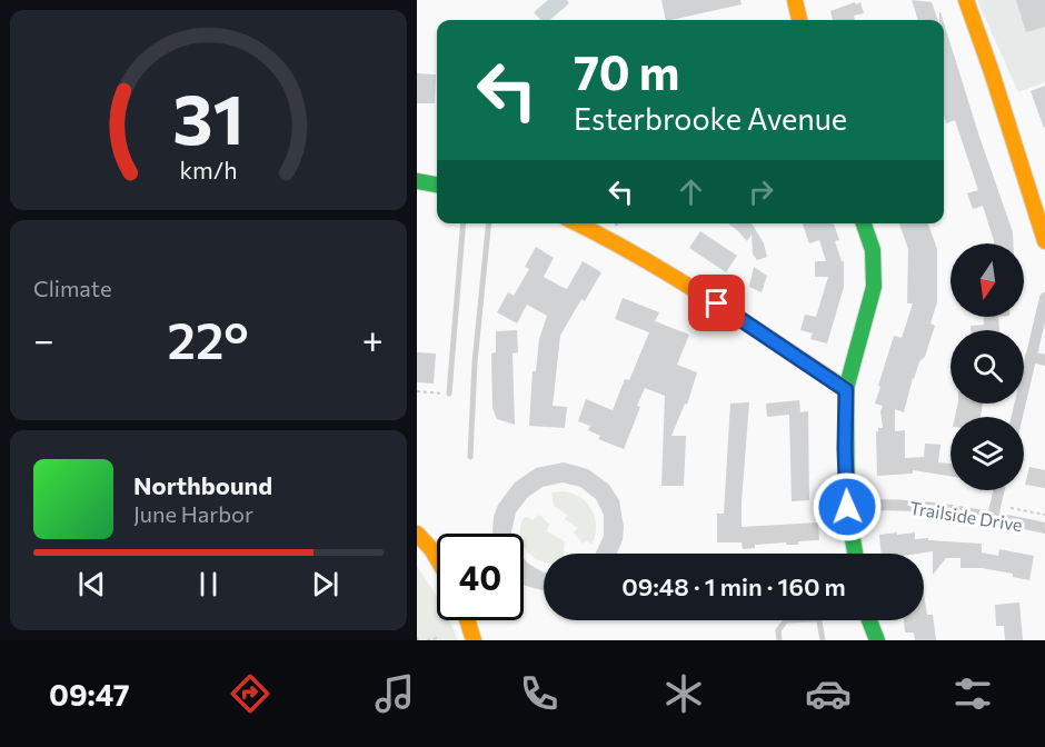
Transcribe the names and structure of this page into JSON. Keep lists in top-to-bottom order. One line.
{"streets":{"street":["Trailside Drive"]},"north":"bottom","page":{"turn":["70 m","Esterbrooke Avenue"],"tile":"Climate","heat":["−","22°","+"],"song":["Northbound","June Harbor"],"limit":"40","trip":"09:48 · 1 min · 160 m","tabs":"09:47","gauge":["31","km/h"]}}
